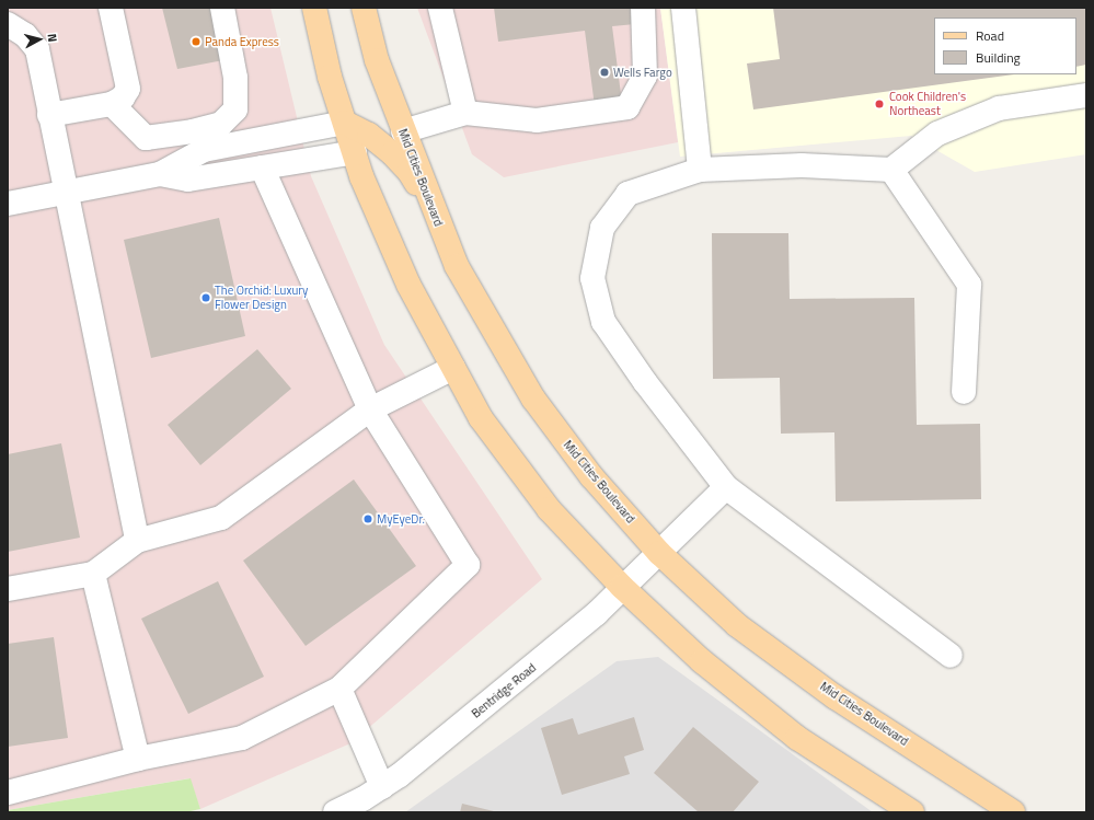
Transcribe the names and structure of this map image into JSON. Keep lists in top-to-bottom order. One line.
{"streets":{"main road":["Mid Cities Boulevard"],"street":["Bentridge Road"]},"crossings":[["Mid Cities Boulevard","Bentridge Road"]],"places":["Panda Express","Wells Fargo","Cook Children's Northeast","The Orchid: Luxury Flower Design","MyEyeDr."],"legend":["Road","Building"],"north":"right"}
